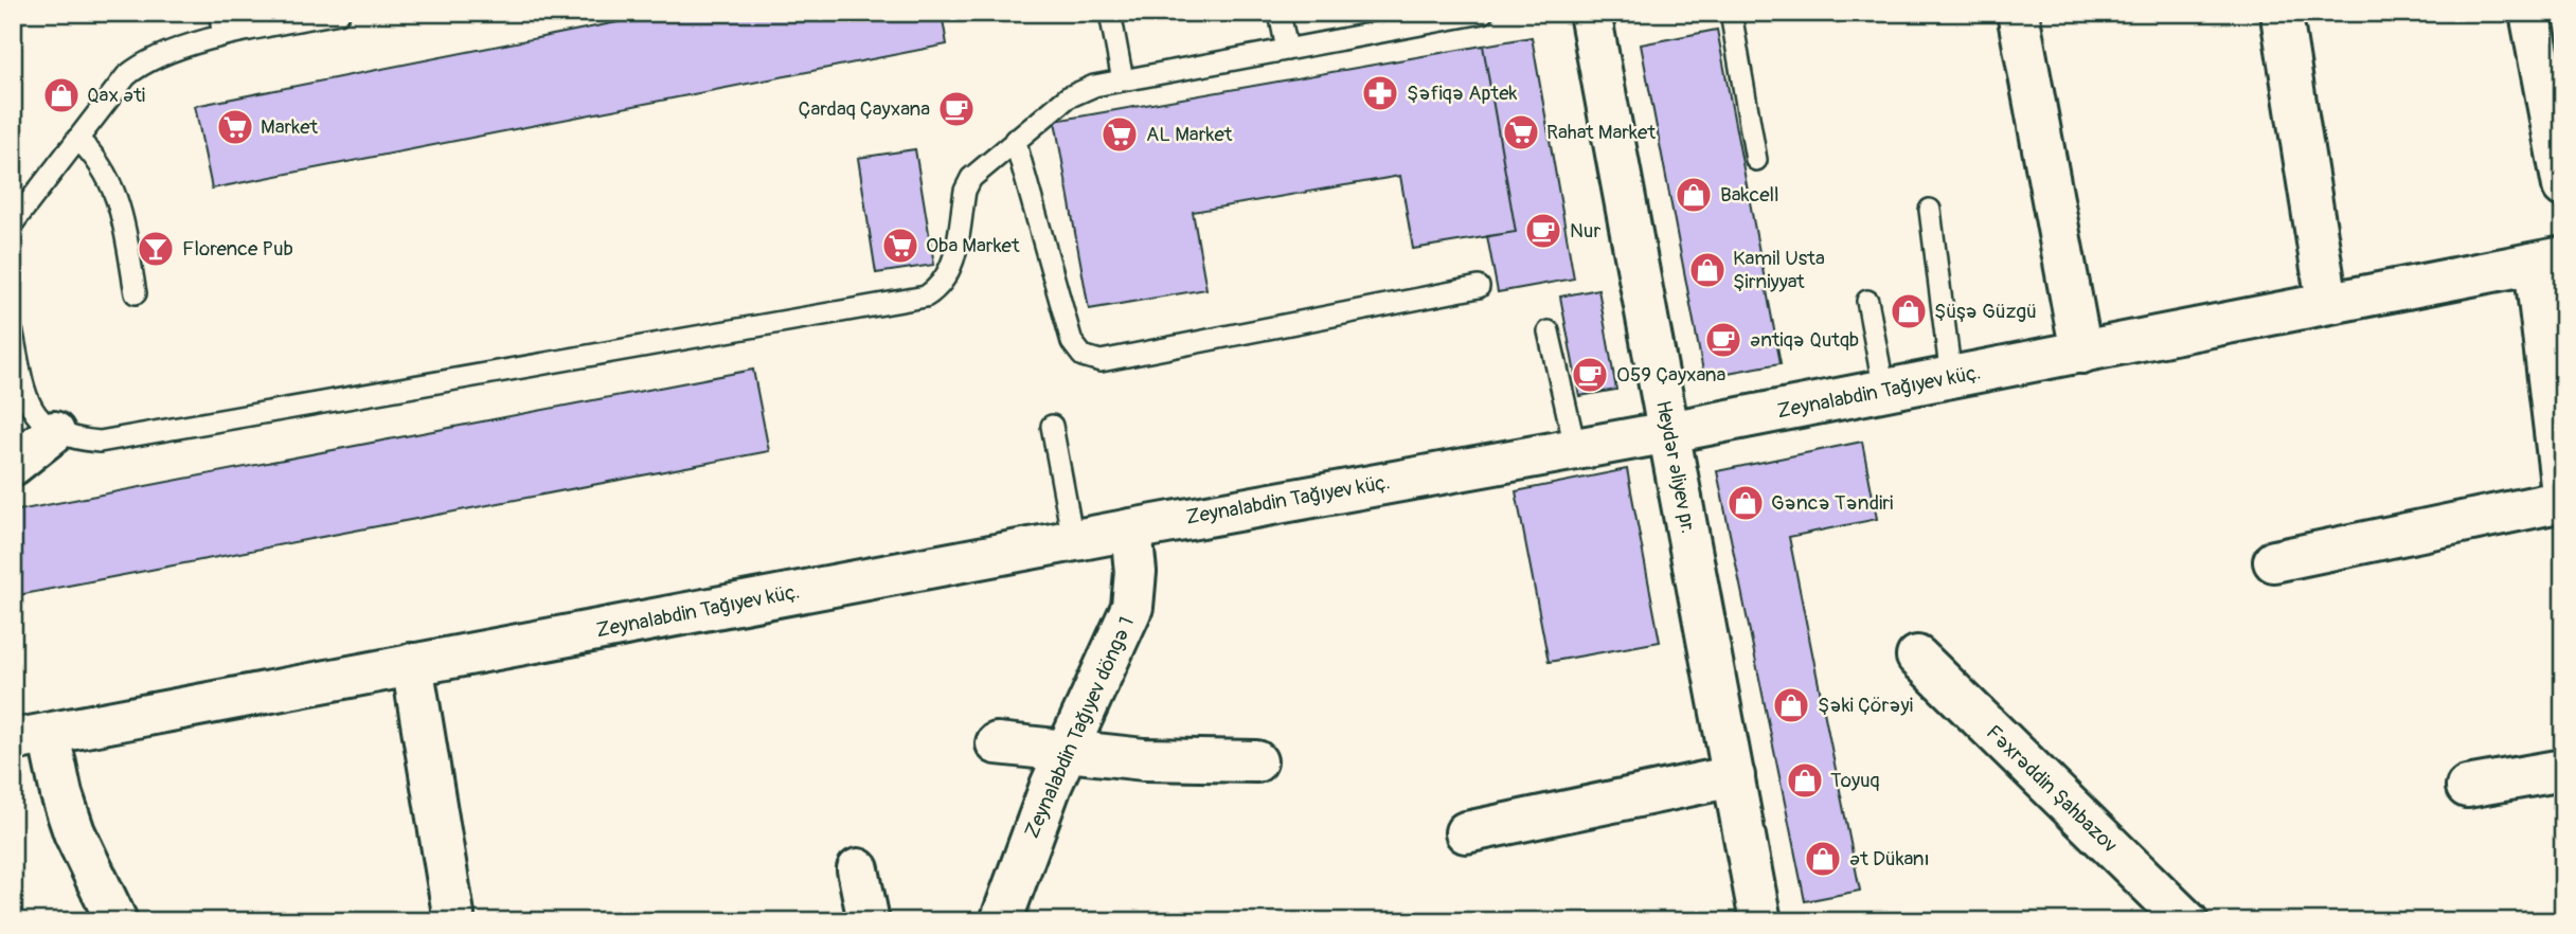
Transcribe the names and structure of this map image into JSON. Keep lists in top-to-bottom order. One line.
{"streets":{"street":["Zeynalabdin Tağıyev küç.","Heydər Əliyev pr.","Zeynalabdin Tağıyev döngə 1","Fəxrəddin Şahbazov"]},"crossings":[["Zeynalabdin Tağıyev küç.","Heydər Əliyev pr."],["Zeynalabdin Tağıyev küç.","Zeynalabdin Tağıyev döngə 1"]],"places":{"pharmacy":["Şəfiqə Aptek"],"shop":["Qax Əti","Bakcell","Kamil Usta Şirniyyat","Şüşə Güzgü","Gəncə Təndiri","Şəki Çörəyi","Toyuq","Ət Dükanı"],"cafe":["Çardaq Çayxana","Nur","Əntiqə Qutqb","059 Çayxana"],"supermarket":["Market","Rahat Market","AL Market","Oba Market"],"bar":["Florence Pub"]}}
